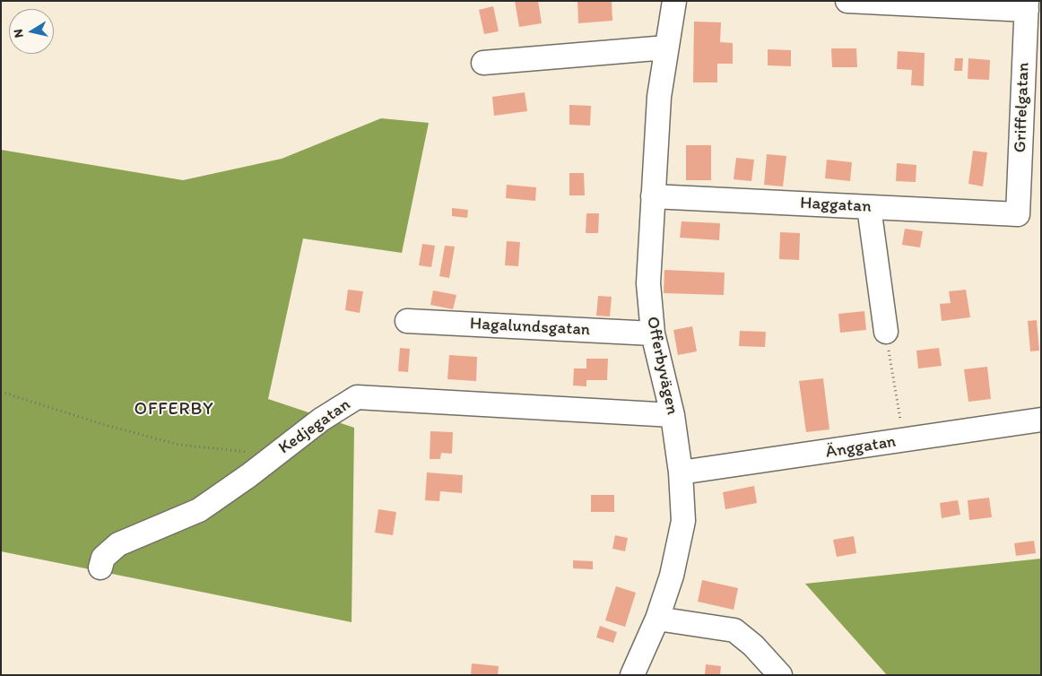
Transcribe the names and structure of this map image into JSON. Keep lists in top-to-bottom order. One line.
{"streets":{"street":["Griffelgatan","Haggatan","Hagalundsgatan","Offerbyvägen","Kedjegatan","Änggatan"]},"crossings":[["Griffelgatan","Haggatan"],["Haggatan","Offerbyvägen"],["Hagalundsgatan","Offerbyvägen"],["Offerbyvägen","Kedjegatan"],["Offerbyvägen","Änggatan"]],"districts":["OFFERBY"],"north":"left"}
